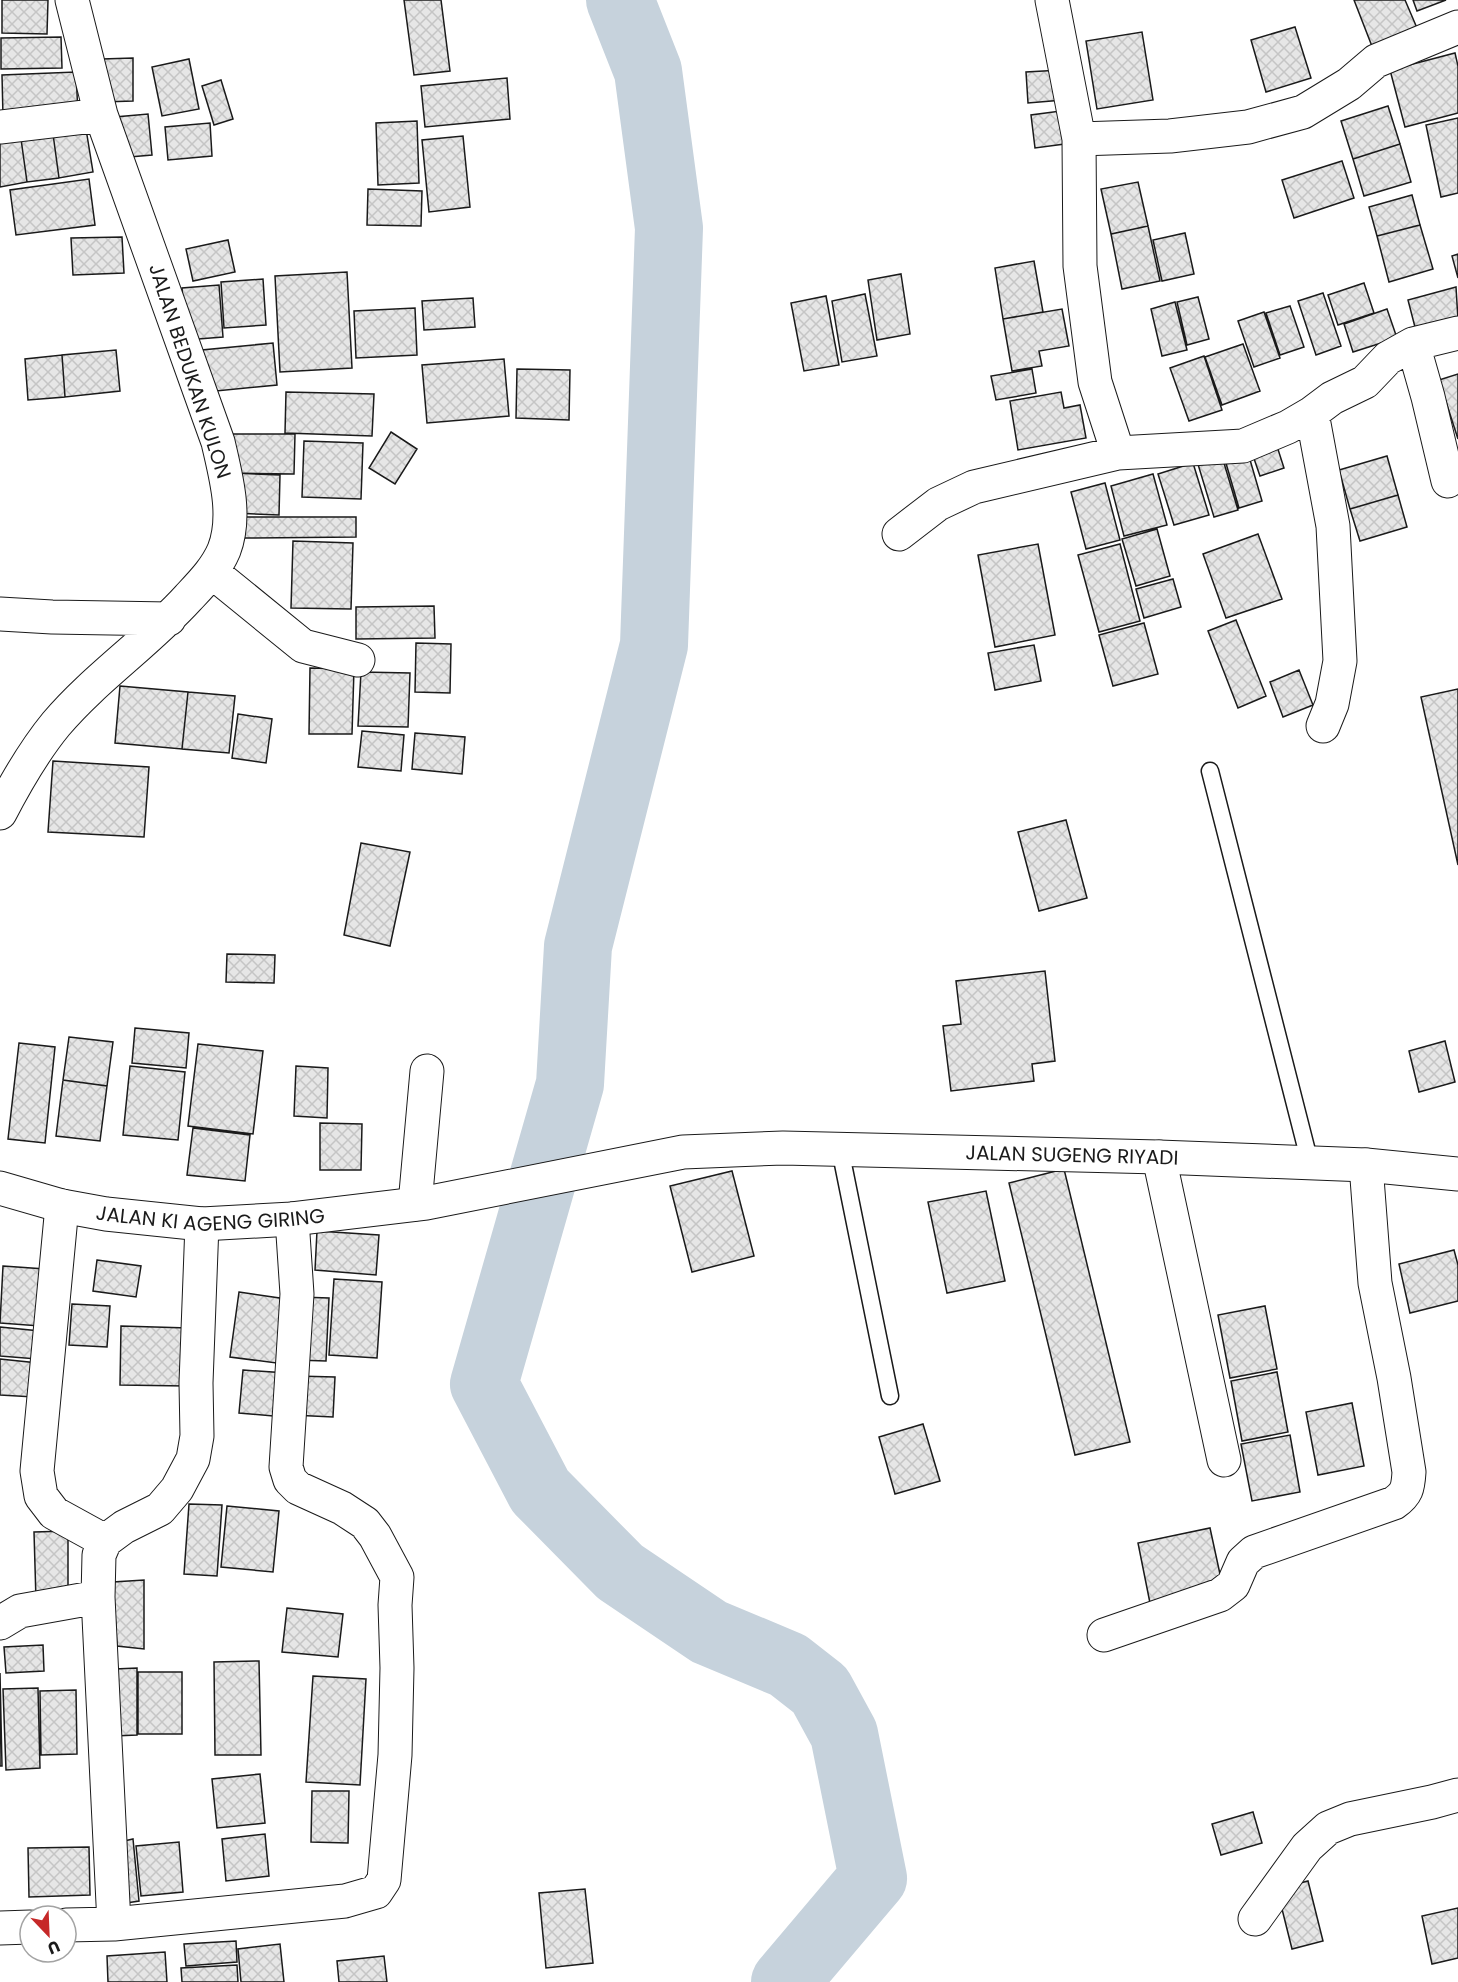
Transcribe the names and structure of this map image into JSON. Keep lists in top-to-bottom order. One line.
{"streets":{"street":["JALAN BEDUKAN KULON","JALAN SUGENG RIYADI","JALAN KI AGENG GIRING"]},"crossings":[["JALAN SUGENG RIYADI","JALAN KI AGENG GIRING"]],"north":"bottom right"}
